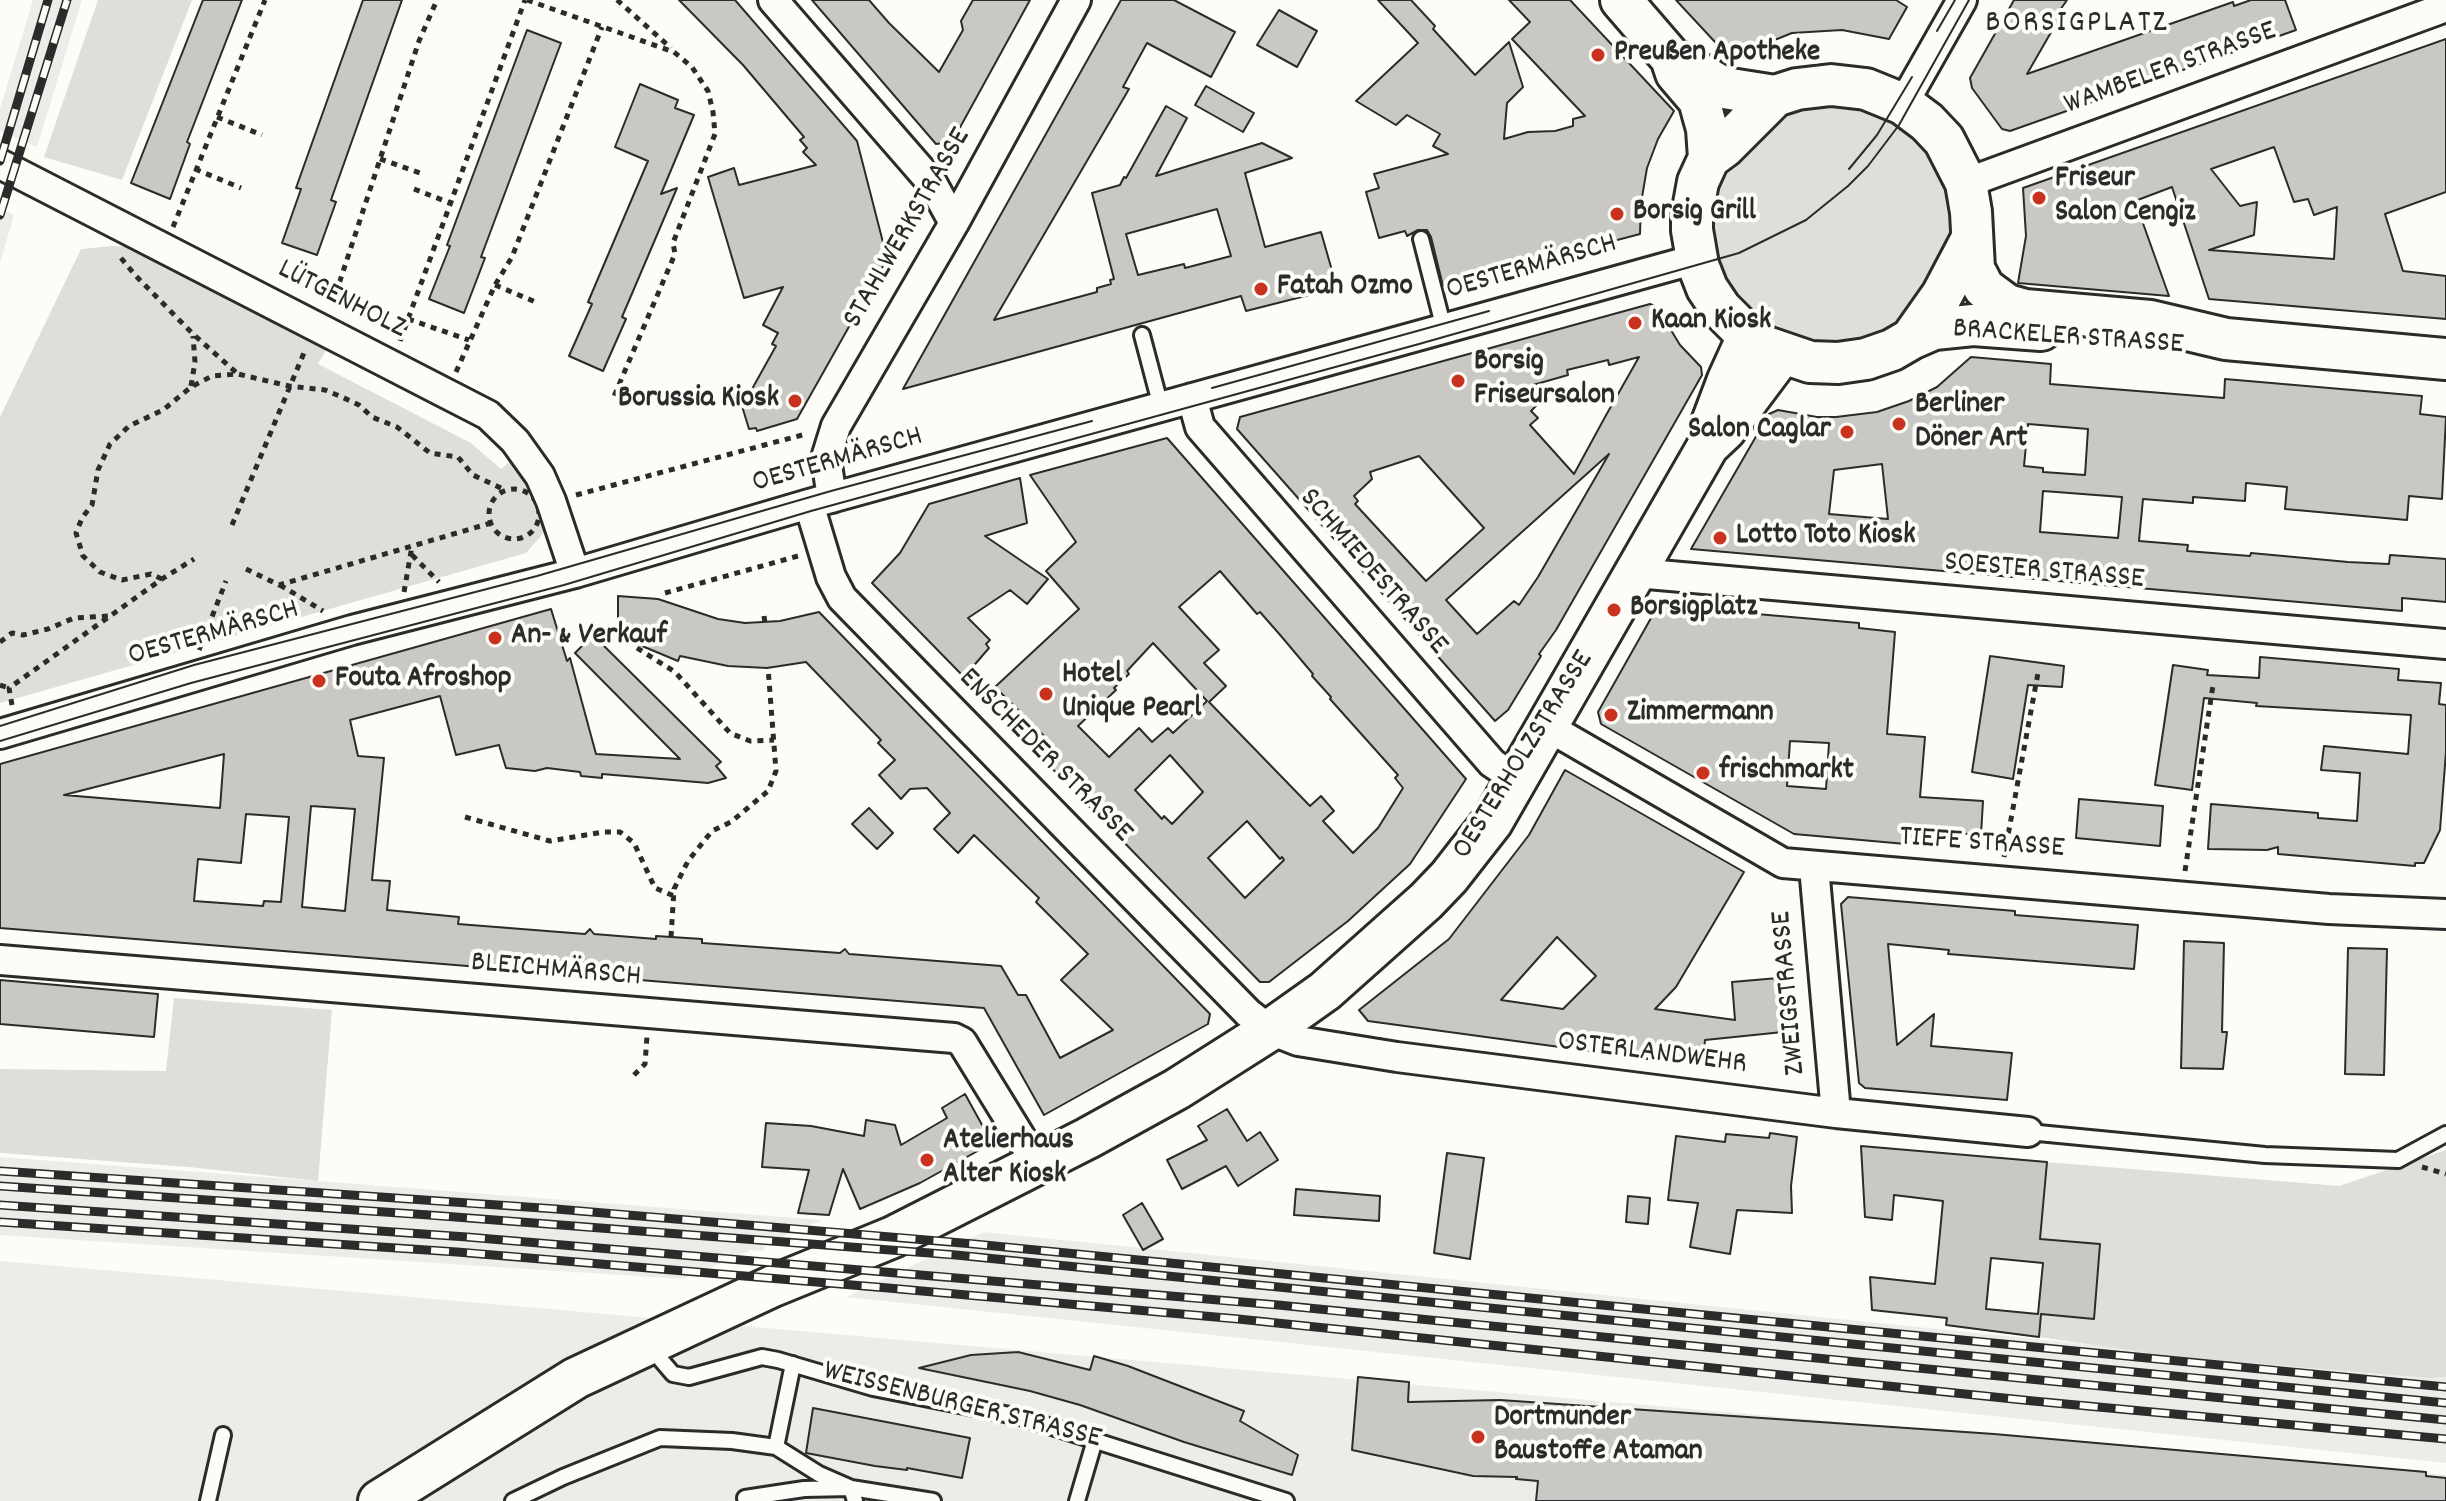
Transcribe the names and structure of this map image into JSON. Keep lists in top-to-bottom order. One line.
{"streets":{"main road":["BRACKELER STRASSE","OESTERHOLZSTRASSE"],"street":["WAMBELER STRASSE","STAHLWERKSTRASSE","OESTERMÄRSCH","LÜTGENHOLZ","SCHMIEDESTRASSE","SOESTER STRASSE","ENSCHEDER STRASSE","TIEFE STRASSE","BLEICHMÄRSCH","ZWEIGSTRASSE","OSTERLANDWEHR"],"lane":["WEISSENBURGER STRASSE"]},"crossings":[["WAMBELER STRASSE","OESTERMÄRSCH"],["WAMBELER STRASSE","BRACKELER STRASSE"],["WAMBELER STRASSE","OESTERHOLZSTRASSE"],["STAHLWERKSTRASSE","OESTERMÄRSCH"],["STAHLWERKSTRASSE","ENSCHEDER STRASSE"],["OESTERMÄRSCH","LÜTGENHOLZ"],["OESTERMÄRSCH","BRACKELER STRASSE"],["OESTERMÄRSCH","SCHMIEDESTRASSE"],["OESTERMÄRSCH","OESTERHOLZSTRASSE"],["OESTERMÄRSCH","ENSCHEDER STRASSE"],["BRACKELER STRASSE","OESTERHOLZSTRASSE"],["SCHMIEDESTRASSE","OESTERHOLZSTRASSE"],["SOESTER STRASSE","OESTERHOLZSTRASSE"],["OESTERHOLZSTRASSE","ENSCHEDER STRASSE"],["OESTERHOLZSTRASSE","TIEFE STRASSE"],["OESTERHOLZSTRASSE","BLEICHMÄRSCH"],["OESTERHOLZSTRASSE","OSTERLANDWEHR"],["ENSCHEDER STRASSE","OSTERLANDWEHR"],["TIEFE STRASSE","ZWEIGSTRASSE"],["ZWEIGSTRASSE","OSTERLANDWEHR"]],"districts":["BORSIGPLATZ"],"places":["Preußen Apotheke","Friseur Salon Cengiz","Borsig Grill","Fatah Ozmo","Kaan Kiosk","Borsig Friseursalon","Borussia Kiosk","Berliner Döner Art","Salon Caglar","Lotto Toto Kiosk","Borsigplatz","An- & Verkauf","Fouta Afroshop","Hotel Unique Pearl","Zimmermann","frischmarkt","Atelierhaus Alter Kiosk","Dortmunder Baustoffe Ataman"]}
